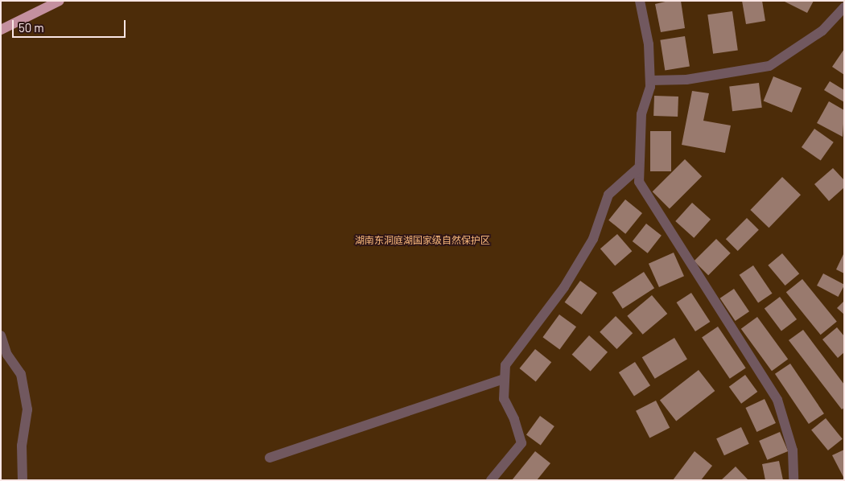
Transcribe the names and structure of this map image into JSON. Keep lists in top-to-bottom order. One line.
{"parks":["湖南东洞庭湖国家级自然保护区"],"scale_bar":"50 m"}
